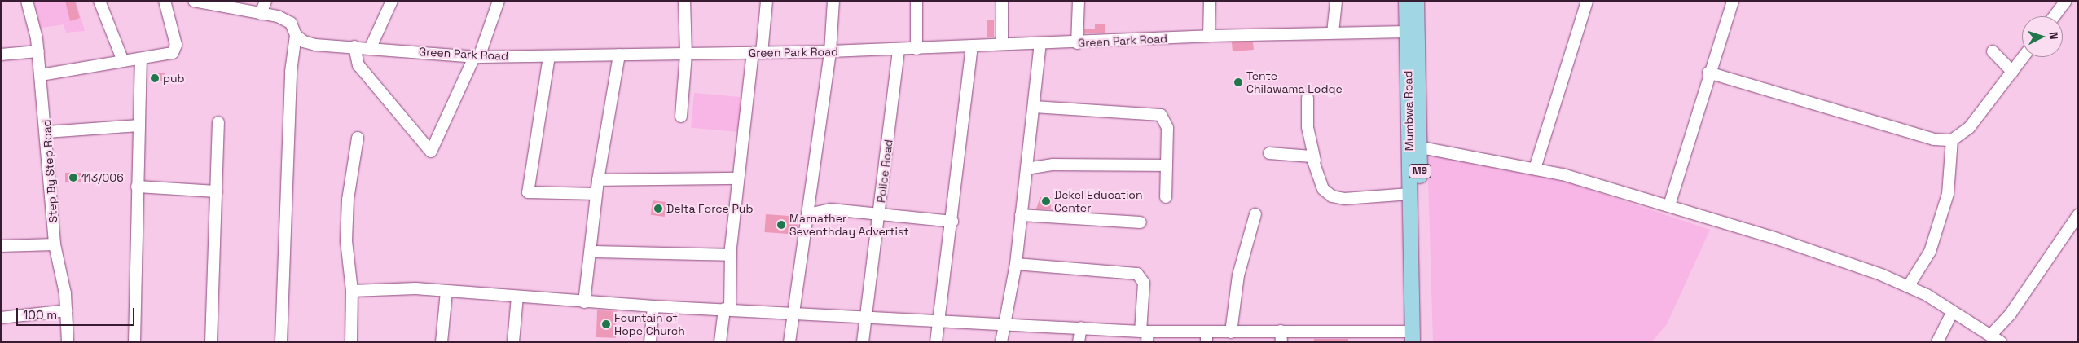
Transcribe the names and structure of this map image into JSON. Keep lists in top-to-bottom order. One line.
{"streets":{"main road":["Mumbwa Road","M9"],"street":["Green Park Road","Step By Step Road","Police Road"]},"crossings":[["Green Park Road","Mumbwa Road"],["Green Park Road","Police Road"]],"places":["pub","Tente Chilawama Lodge","113/006","Dekel Education Center","Delta Force Pub","Marnather Seventhday Advertist","Fountain of Hope Church"],"scale_bar":"100 m","north":"right"}
